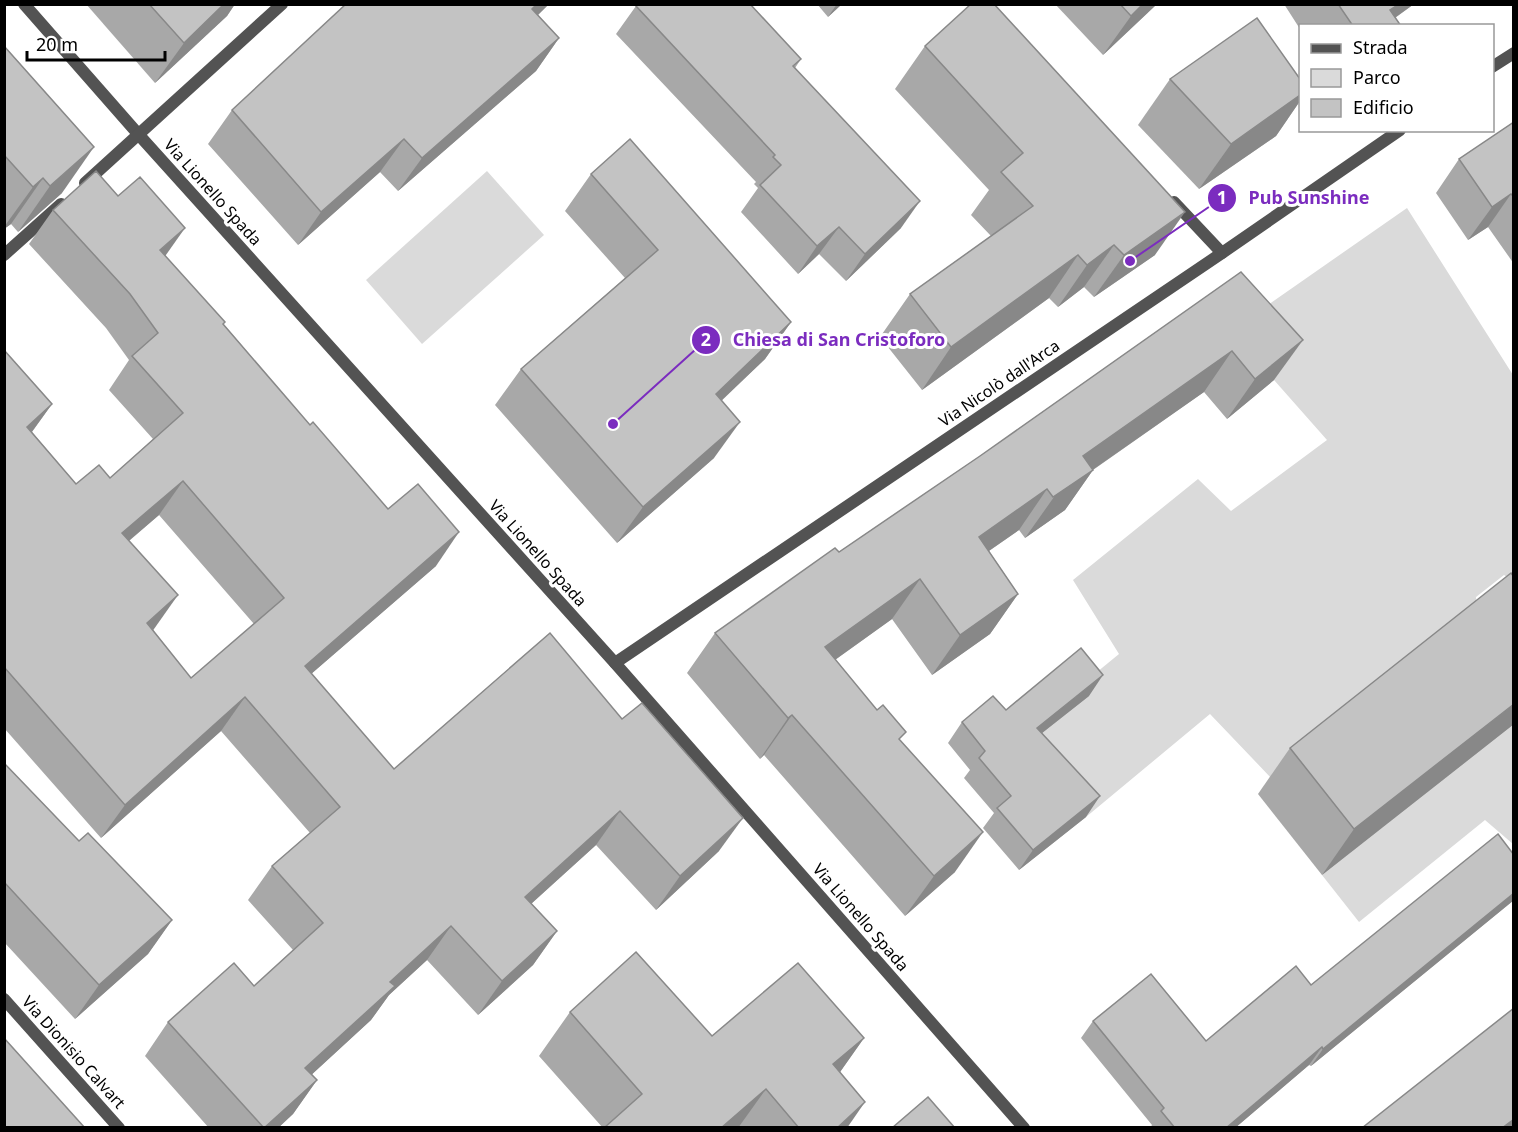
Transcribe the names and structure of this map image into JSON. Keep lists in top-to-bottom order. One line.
{"streets":{"street":["Via Lionello Spada","Via Nicolò dall'Arca","Via Dionisio Calvart"]},"crossings":[["Via Lionello Spada","Via Nicolò dall'Arca"]],"places":["Pub Sunshine","Chiesa di San Cristoforo"],"legend":["Strada","Parco","Edificio"],"scale_bar":"20 m"}
